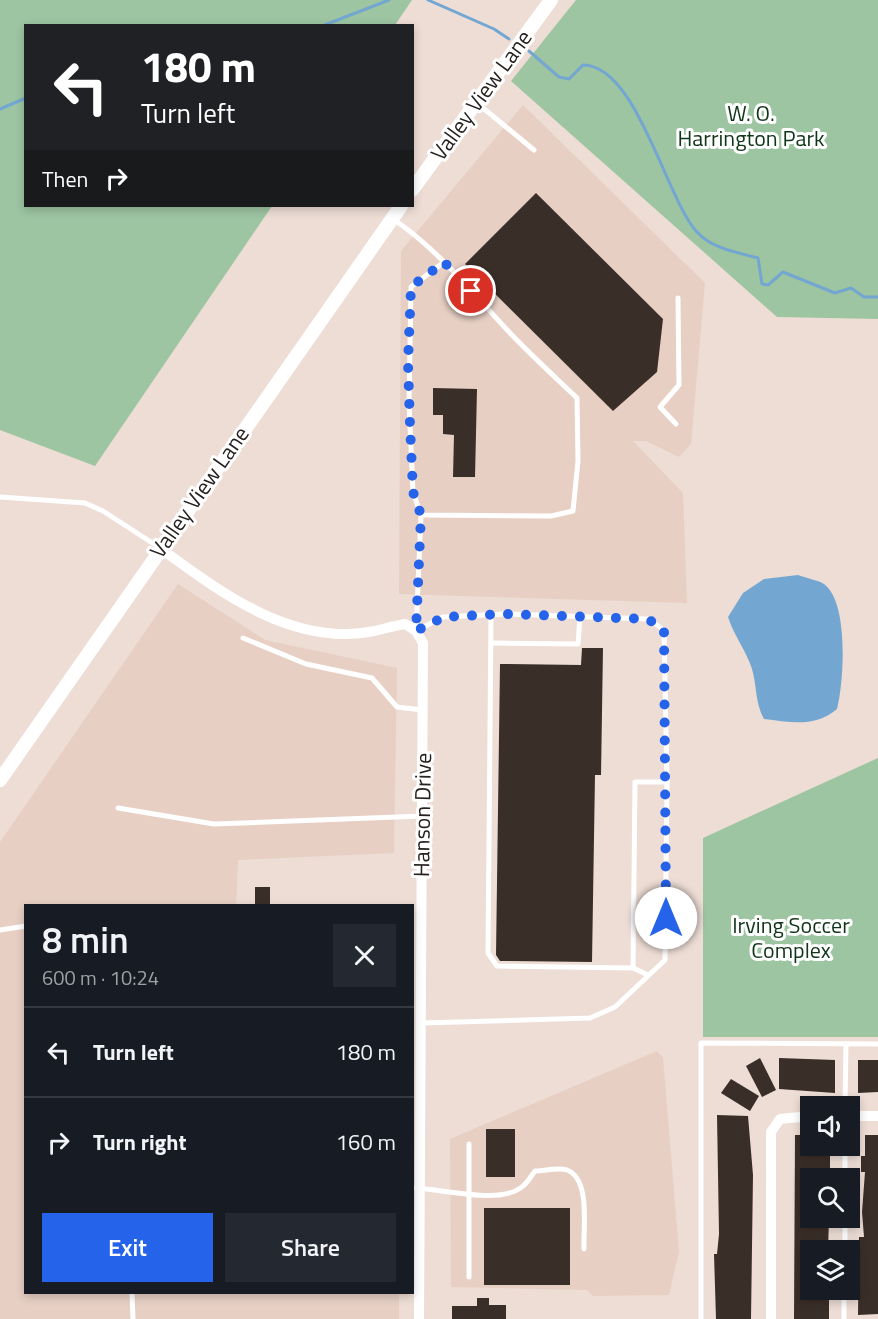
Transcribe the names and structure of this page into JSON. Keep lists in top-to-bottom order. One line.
{"streets":{"main road":["Valley View Lane"],"street":["Hanson Drive"]},"parks":["W. O. Harrington Park","Irving Soccer Complex"],"page":{"turn":["180 m","Turn left"],"then":"Then","heading":["8 min","600 m · 10:24"],"list":[{"name":"Turn left","value":"180 m"},{"name":"Turn right","value":"160 m"}],"buttons":["Exit","Share"]}}
